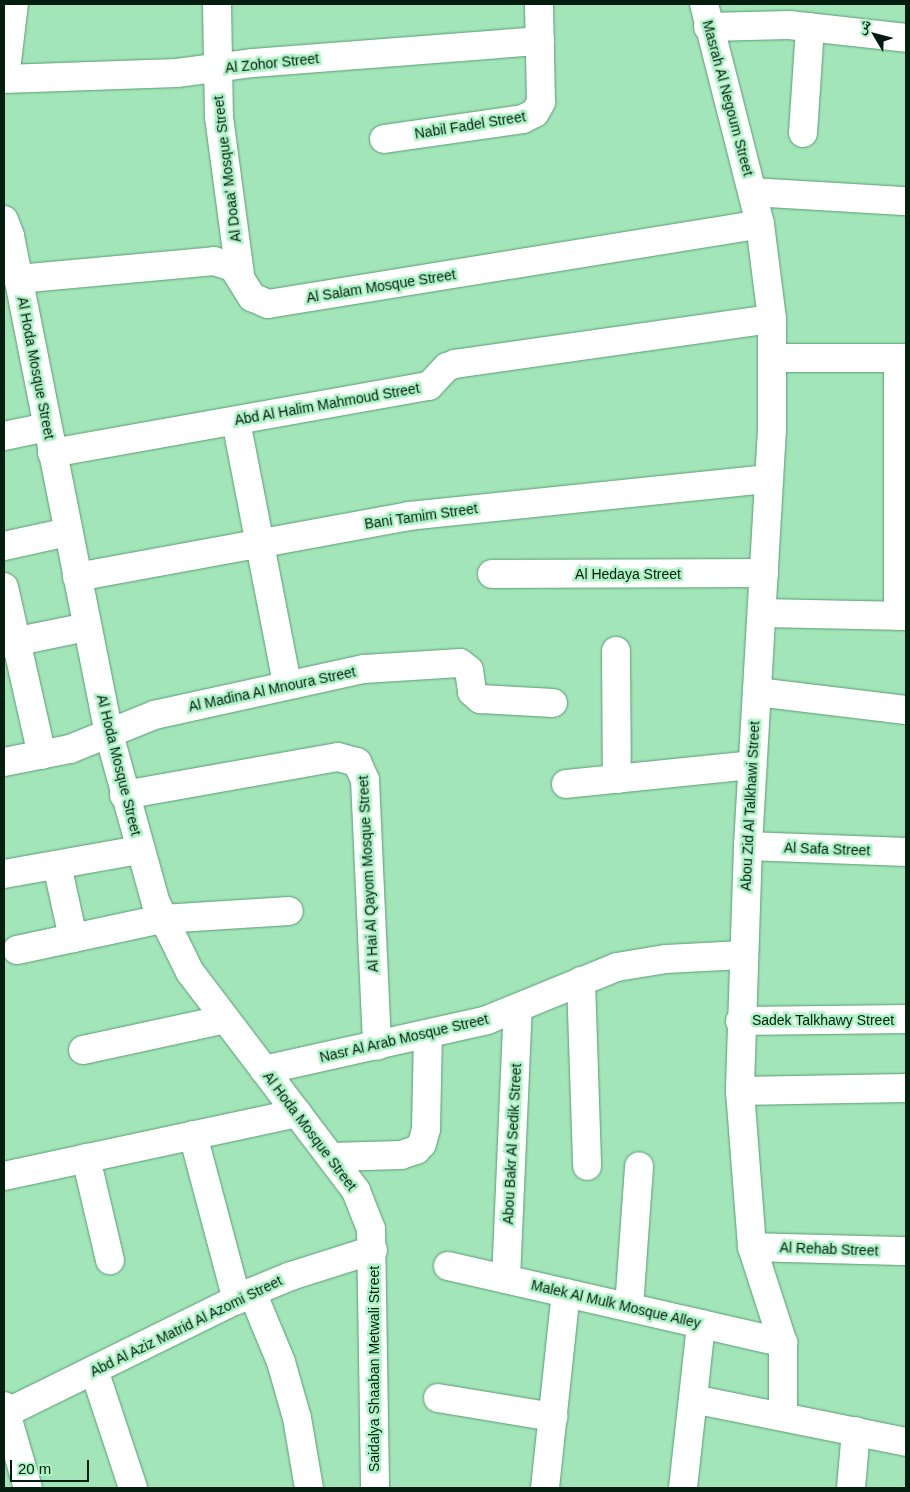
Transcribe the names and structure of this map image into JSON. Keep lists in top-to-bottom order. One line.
{"streets":{"street":["Al Zohor Street","Masrah Al Negoum Street","Nabil Fadel Street","Al Doaa' Mosque Street","Al Salam Mosque Street","Al Hoda Mosque Street","Abd Al Halim Mahmoud Street","Bani Tamim Street","Al Hedaya Street","Al Madina Al Mnoura Street","Abou Zid Al Talkhawi Street","Al Safa Street","Al Hai Al Qayom Mosque Street","Sadek Talkhawy Street","Nasr Al Arab Mosque Street","Abou Bakr Al Sedik Street","Al Rehab Street","Malek Al Mulk Mosque Alley","Abd Al Aziz Matrid Al Azomi Street","Saidalya Shaaban Metwali Street"]},"crossings":[["Al Zohor Street","Nabil Fadel Street"],["Al Zohor Street","Al Doaa' Mosque Street"],["Masrah Al Negoum Street","Abou Zid Al Talkhawi Street"],["Al Doaa' Mosque Street","Al Salam Mosque Street"],["Al Salam Mosque Street","Abou Zid Al Talkhawi Street"],["Al Hoda Mosque Street","Abd Al Halim Mahmoud Street"],["Al Hoda Mosque Street","Bani Tamim Street"],["Al Hoda Mosque Street","Al Madina Al Mnoura Street"],["Al Hoda Mosque Street","Al Hai Al Qayom Mosque Street"],["Al Hoda Mosque Street","Nasr Al Arab Mosque Street"],["Al Hoda Mosque Street","Abd Al Aziz Matrid Al Azomi Street"],["Al Hoda Mosque Street","Saidalya Shaaban Metwali Street"],["Abd Al Halim Mahmoud Street","Abou Zid Al Talkhawi Street"],["Bani Tamim Street","Abou Zid Al Talkhawi Street"],["Al Hedaya Street","Abou Zid Al Talkhawi Street"],["Abou Zid Al Talkhawi Street","Al Safa Street"],["Abou Zid Al Talkhawi Street","Sadek Talkhawy Street"],["Abou Zid Al Talkhawi Street","Nasr Al Arab Mosque Street"],["Abou Zid Al Talkhawi Street","Al Rehab Street"],["Abou Zid Al Talkhawi Street","Malek Al Mulk Mosque Alley"],["Al Hai Al Qayom Mosque Street","Nasr Al Arab Mosque Street"],["Nasr Al Arab Mosque Street","Abou Bakr Al Sedik Street"],["Abou Bakr Al Sedik Street","Malek Al Mulk Mosque Alley"],["Abd Al Aziz Matrid Al Azomi Street","Saidalya Shaaban Metwali Street"]],"scale_bar":"20 m","north":"top left"}
